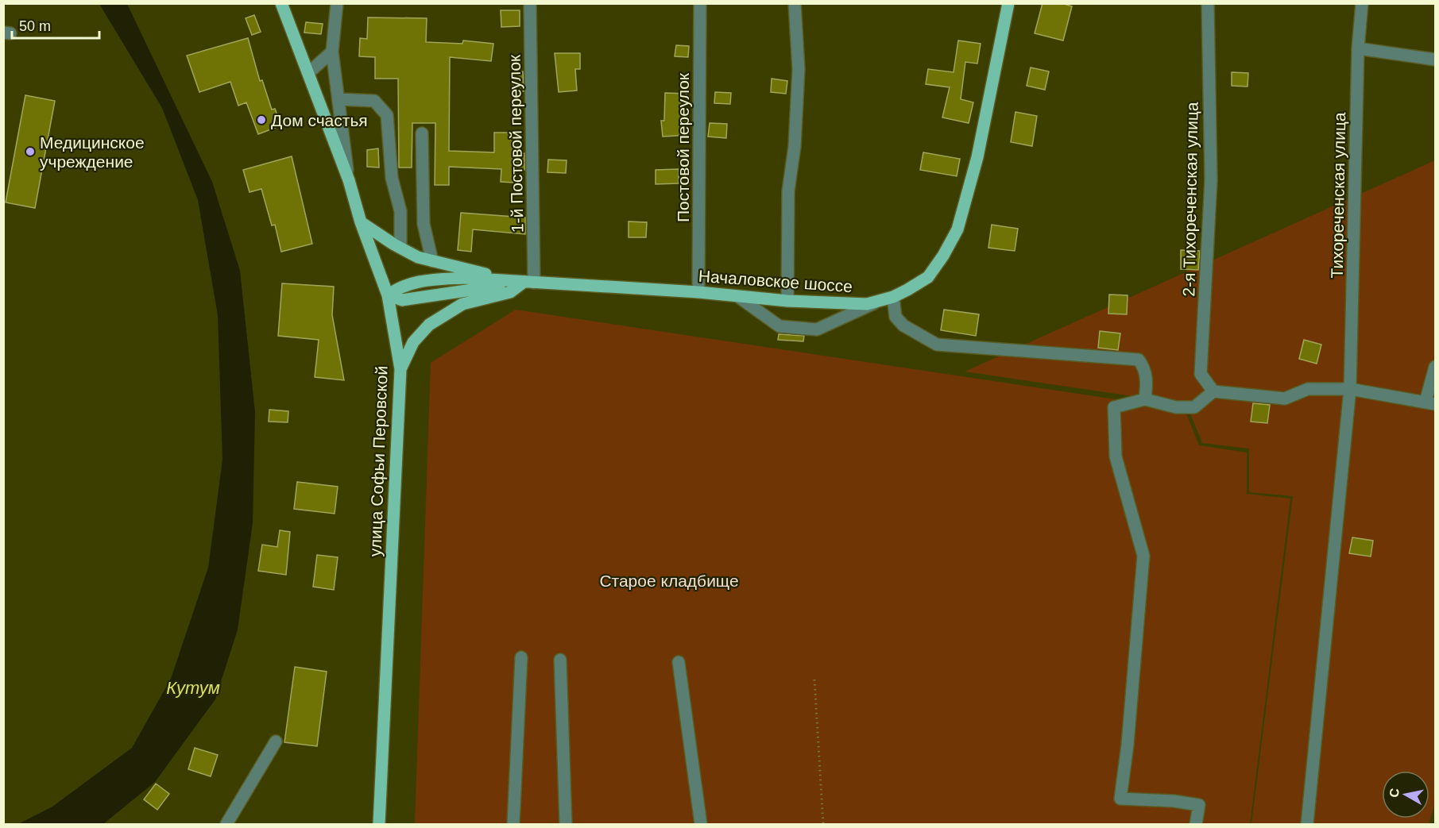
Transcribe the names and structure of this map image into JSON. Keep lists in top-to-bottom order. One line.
{"streets":{"main road":["Началовское шоссе","улица Софьи Перовской"],"street":["1-й Постовой переулок","Постовой переулок","Тихореченская улица","2-я Тихореченская улица"]},"crossings":[["1-й Постовой переулок","Началовское шоссе"],["Постовой переулок","Началовское шоссе"],["Началовское шоссе","улица Софьи Перовской"]],"water":["Кутум"],"parks":["Старое кладбище"],"places":["Дом счастья","Медицинское учреждение"],"scale_bar":"50 m","north":"left"}
